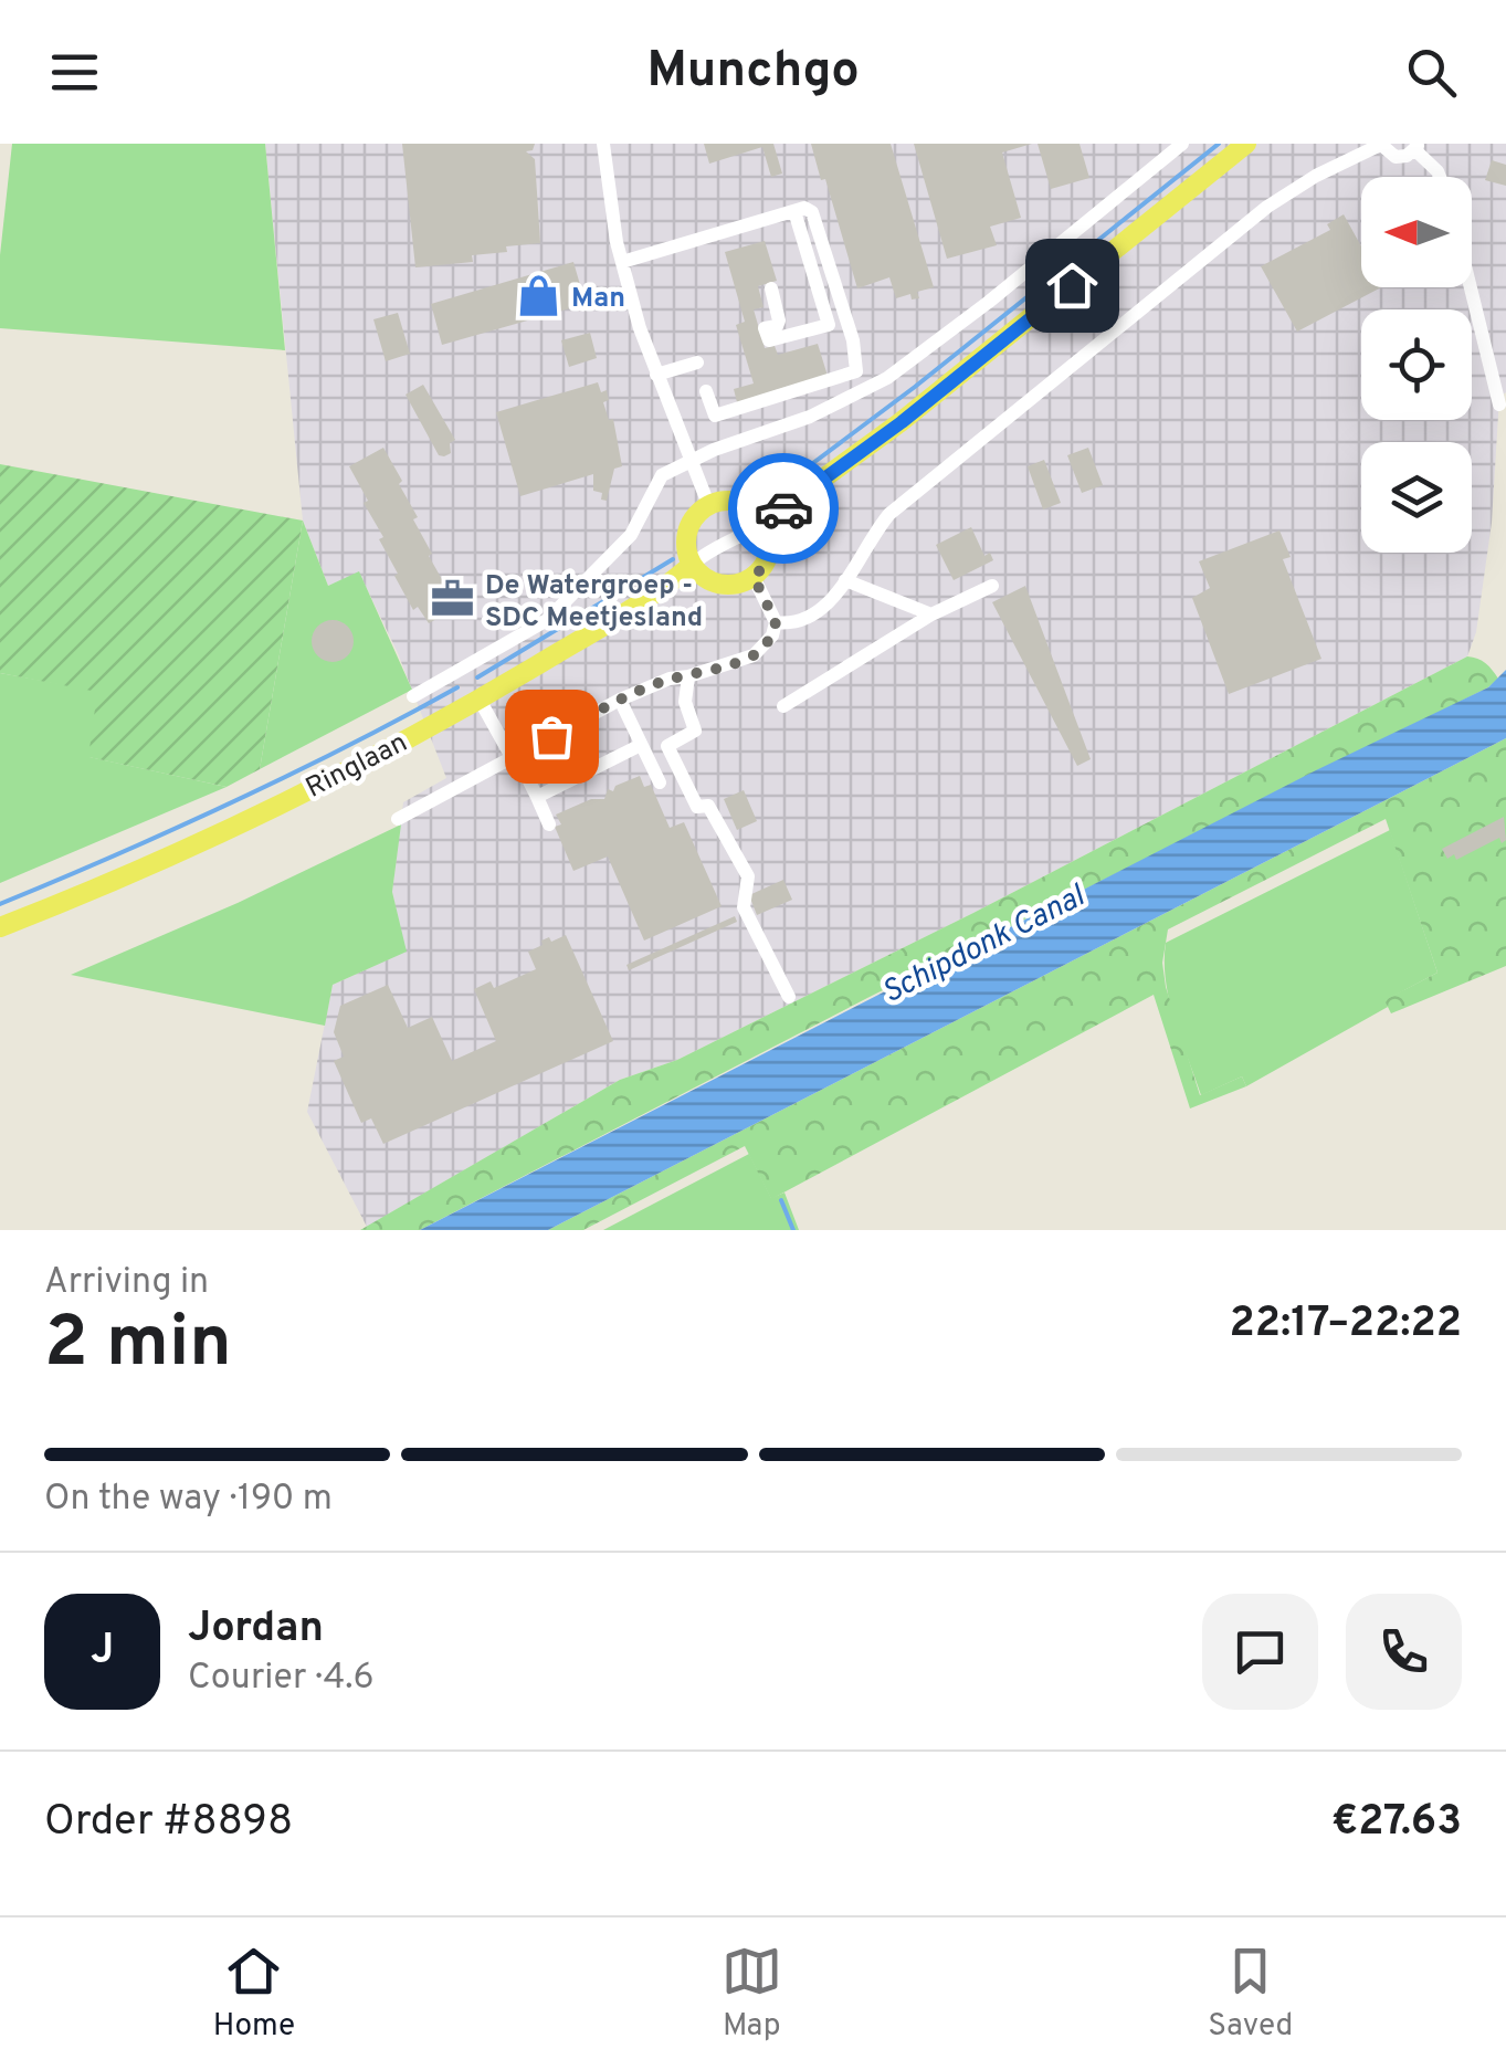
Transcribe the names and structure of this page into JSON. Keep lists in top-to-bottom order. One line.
{"streets":{"main road":["Ringlaan"]},"water":["Schipdonk Canal"],"places":{"shop":["Man"],"office":["De Watergroep - SDC Meetjesland"]},"north":"left","page":{"header":"Munchgo","heading":["2 min","Arriving in","22:17–22:22"],"panel":["Jordan","Courier · 4.6","Order #8898","€27.63"],"bar":"On the way · 190 m","round":"J","tabs":["Home","Map","Saved"]}}
